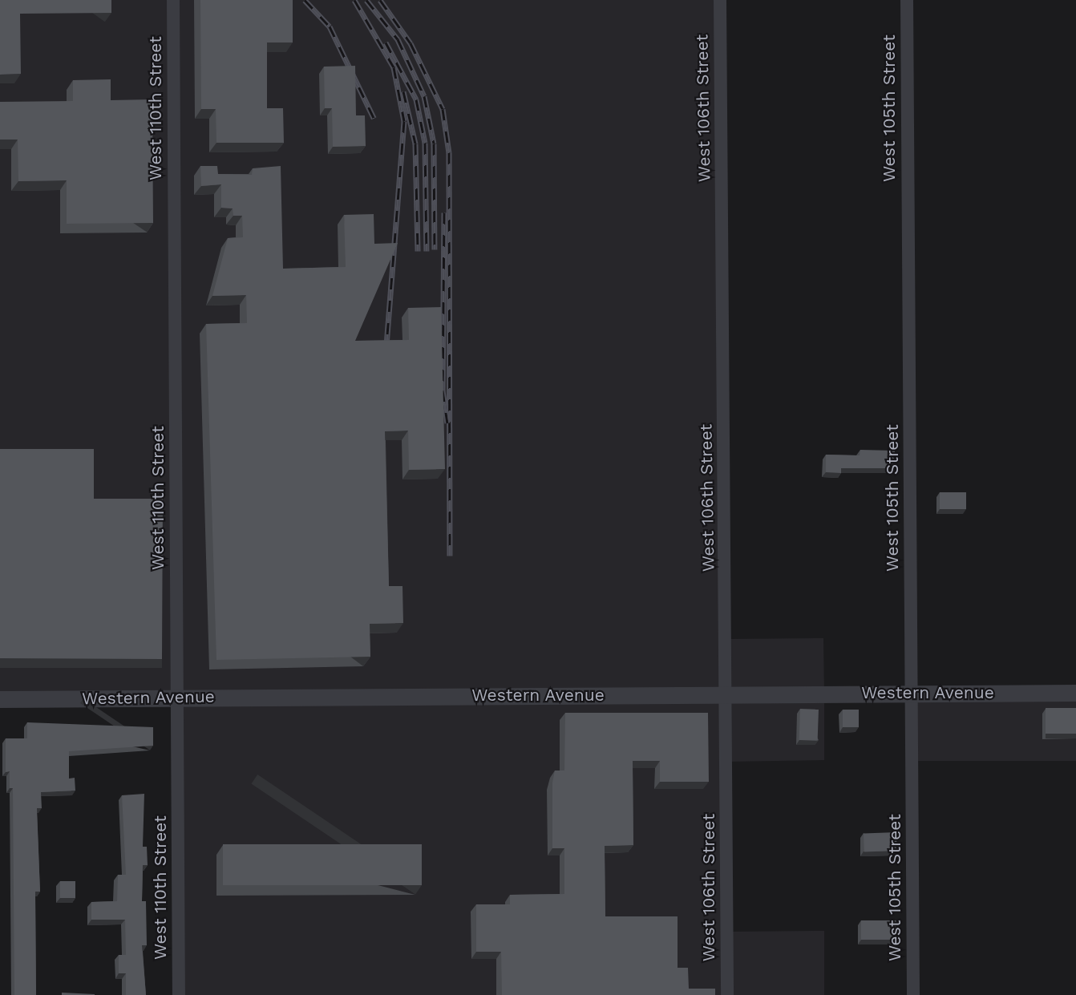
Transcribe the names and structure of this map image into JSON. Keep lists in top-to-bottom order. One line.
{"streets":{"street":["West 110th Street","West 106th Street","West 105th Street","Western Avenue"]},"crossings":[["West 110th Street","Western Avenue"],["West 106th Street","Western Avenue"],["West 105th Street","Western Avenue"]]}
